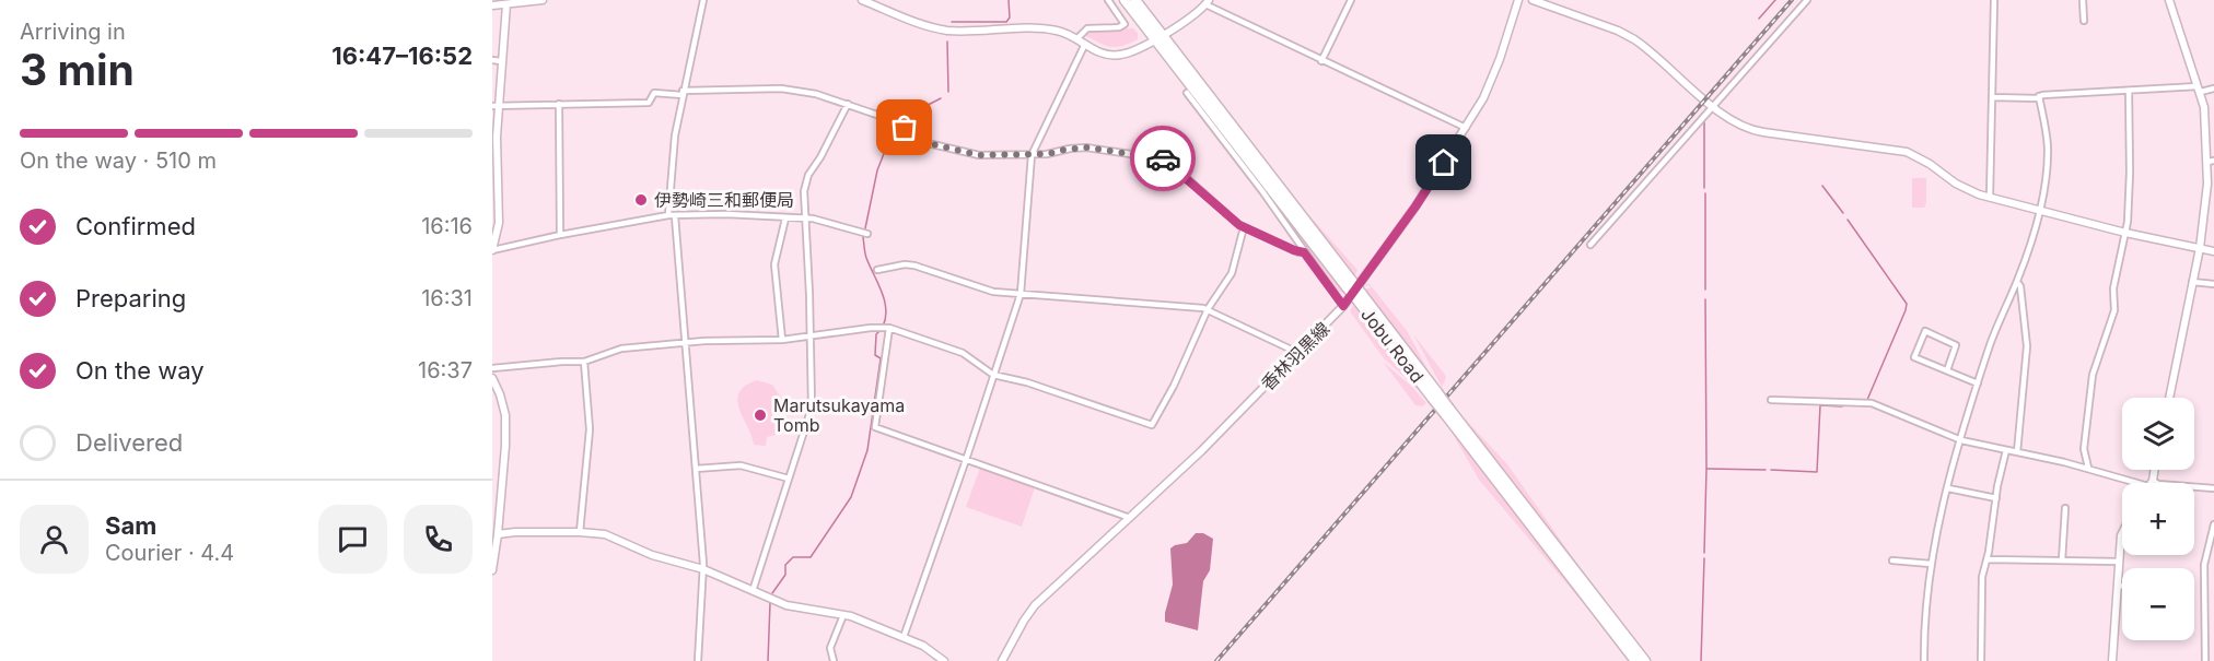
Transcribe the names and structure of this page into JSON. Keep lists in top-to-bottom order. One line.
{"streets":{"highway":["Jobu Road"],"street":["香林羽黒線"]},"places":["伊勢崎三和郵便局","Marutsukayama Tomb"],"page":{"heading":["3 min","Arriving in","16:47–16:52"],"panel":["Sam","Courier · 4.4"],"bar":"On the way · 510 m","list":[["Confirmed","16:16"],["Preparing","16:31"],["On the way","16:37"],"Delivered"],"map_buttons":["+","−"]}}
